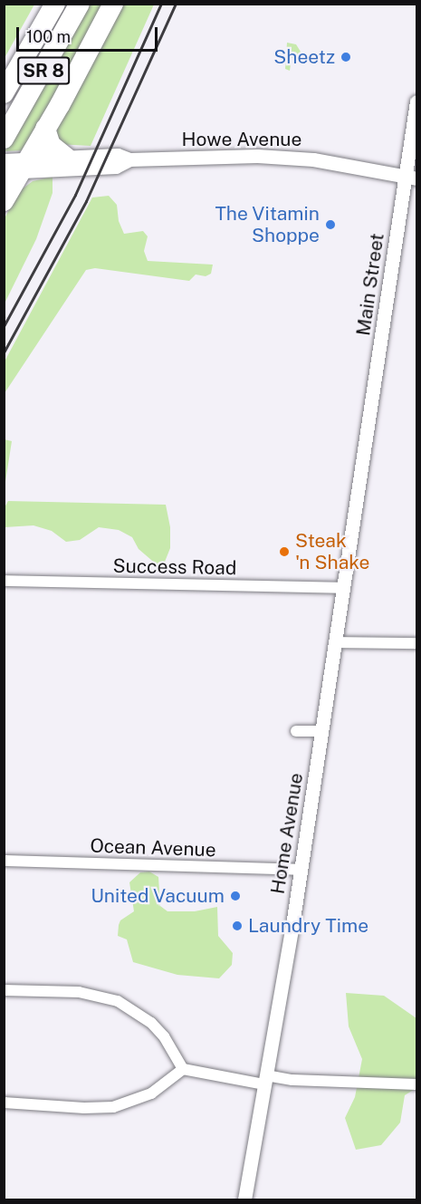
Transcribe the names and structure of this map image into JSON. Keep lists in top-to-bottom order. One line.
{"streets":{"highway":["SR 8"],"street":["Howe Avenue","Main Street","Success Road","Home Avenue","Ocean Avenue"]},"crossings":[["Howe Avenue","Main Street"],["Main Street","Home Avenue"],["Success Road","Home Avenue"],["Home Avenue","Ocean Avenue"]],"places":["Sheetz","The Vitamin Shoppe","Steak 'n Shake","United Vacuum","Laundry Time"],"scale_bar":"100 m"}
